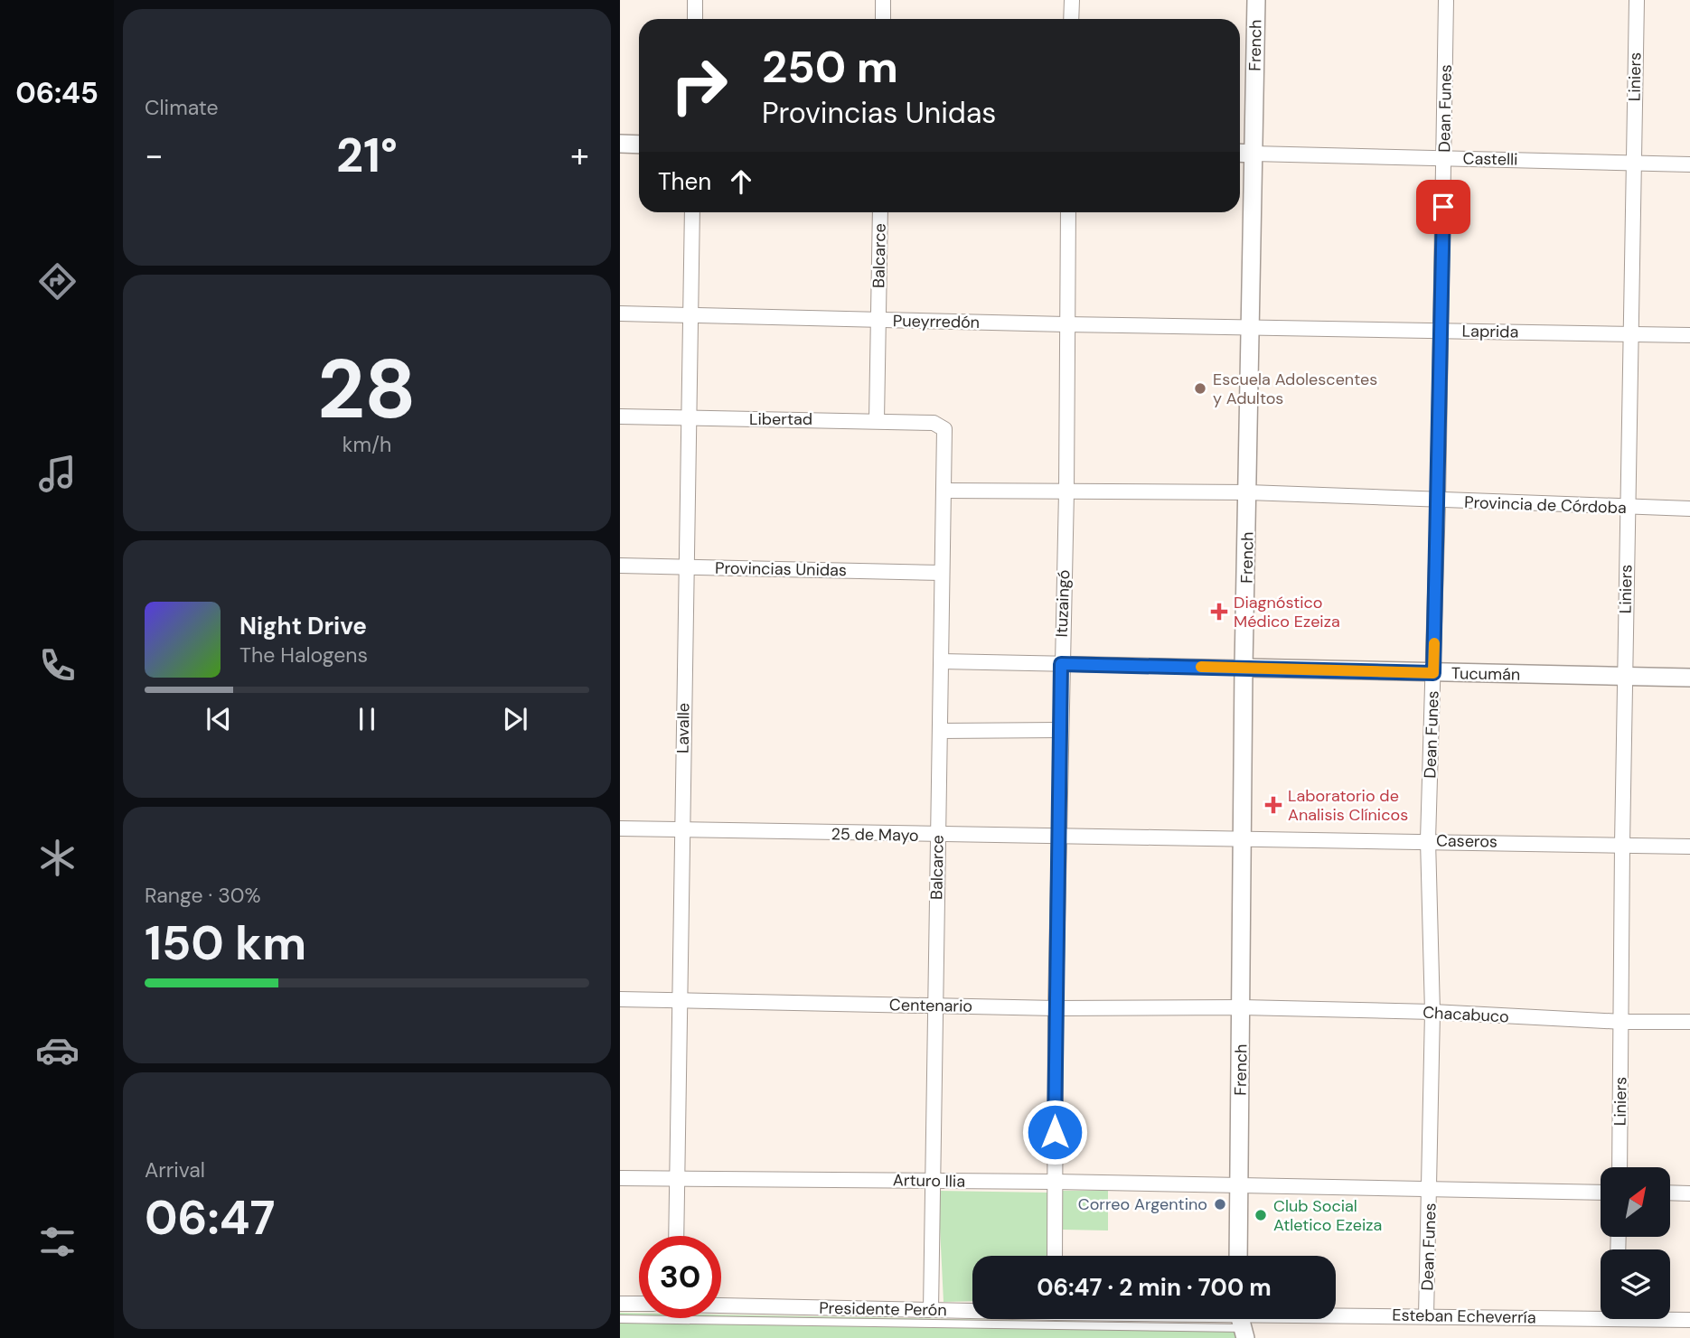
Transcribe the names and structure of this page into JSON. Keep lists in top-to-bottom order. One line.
{"streets":{"street":["French","Liniers","Dean Funes","Castelli","Balcarce","Pueyrredón","Laprida","Libertad","Provincia de Córdoba","Provincias Unidas","Ituzaingó","Tucumán","Lavalle","25 de Mayo","Caseros","Centenario","Chacabuco","Arturo Ilia","Presidente Perón","Esteban Echeverría"]},"crossings":[["French","Castelli"],["French","Pueyrredón"],["French","Laprida"],["French","Provincia de Córdoba"],["French","Tucumán"],["French","25 de Mayo"],["French","Caseros"],["French","Centenario"],["French","Chacabuco"],["French","Arturo Ilia"],["Liniers","Castelli"],["Liniers","Laprida"],["Liniers","Provincia de Córdoba"],["Liniers","Tucumán"],["Liniers","Caseros"],["Liniers","Chacabuco"],["Dean Funes","Castelli"],["Dean Funes","Laprida"],["Dean Funes","Provincia de Córdoba"],["Dean Funes","Tucumán"],["Dean Funes","Caseros"],["Dean Funes","Chacabuco"],["Dean Funes","Arturo Ilia"],["Dean Funes","Esteban Echeverría"],["Balcarce","Pueyrredón"],["Balcarce","Libertad"],["Balcarce","Provincias Unidas"],["Balcarce","25 de Mayo"],["Balcarce","Centenario"],["Balcarce","Arturo Ilia"],["Balcarce","Presidente Perón"],["Pueyrredón","Laprida"],["Pueyrredón","Ituzaingó"],["Pueyrredón","Lavalle"],["Libertad","Lavalle"],["Provincias Unidas","Lavalle"],["Ituzaingó","25 de Mayo"],["Ituzaingó","Centenario"],["Ituzaingó","Arturo Ilia"],["Lavalle","25 de Mayo"],["Lavalle","Centenario"],["Lavalle","Arturo Ilia"],["25 de Mayo","Caseros"],["Centenario","Chacabuco"],["Presidente Perón","Esteban Echeverría"]],"places":{"other":["Escuela Adolescentes y Adultos","Correo Argentino","Club Social Atletico Ezeiza"],"health":["Diagnóstico Médico Ezeiza","Laboratorio de Analisis Clínicos"]},"north":"top right","page":{"tabs":"06:45","tile":["Climate",["28","km/h"],["Range · 30%","150 km"],["Arrival","06:47"]],"turn":["250 m","Provincias Unidas"],"heat":["−","21°","+"],"then":"Then","song":["Night Drive","The Halogens"],"limit":"30","trip":"06:47 · 2 min · 700 m"}}
